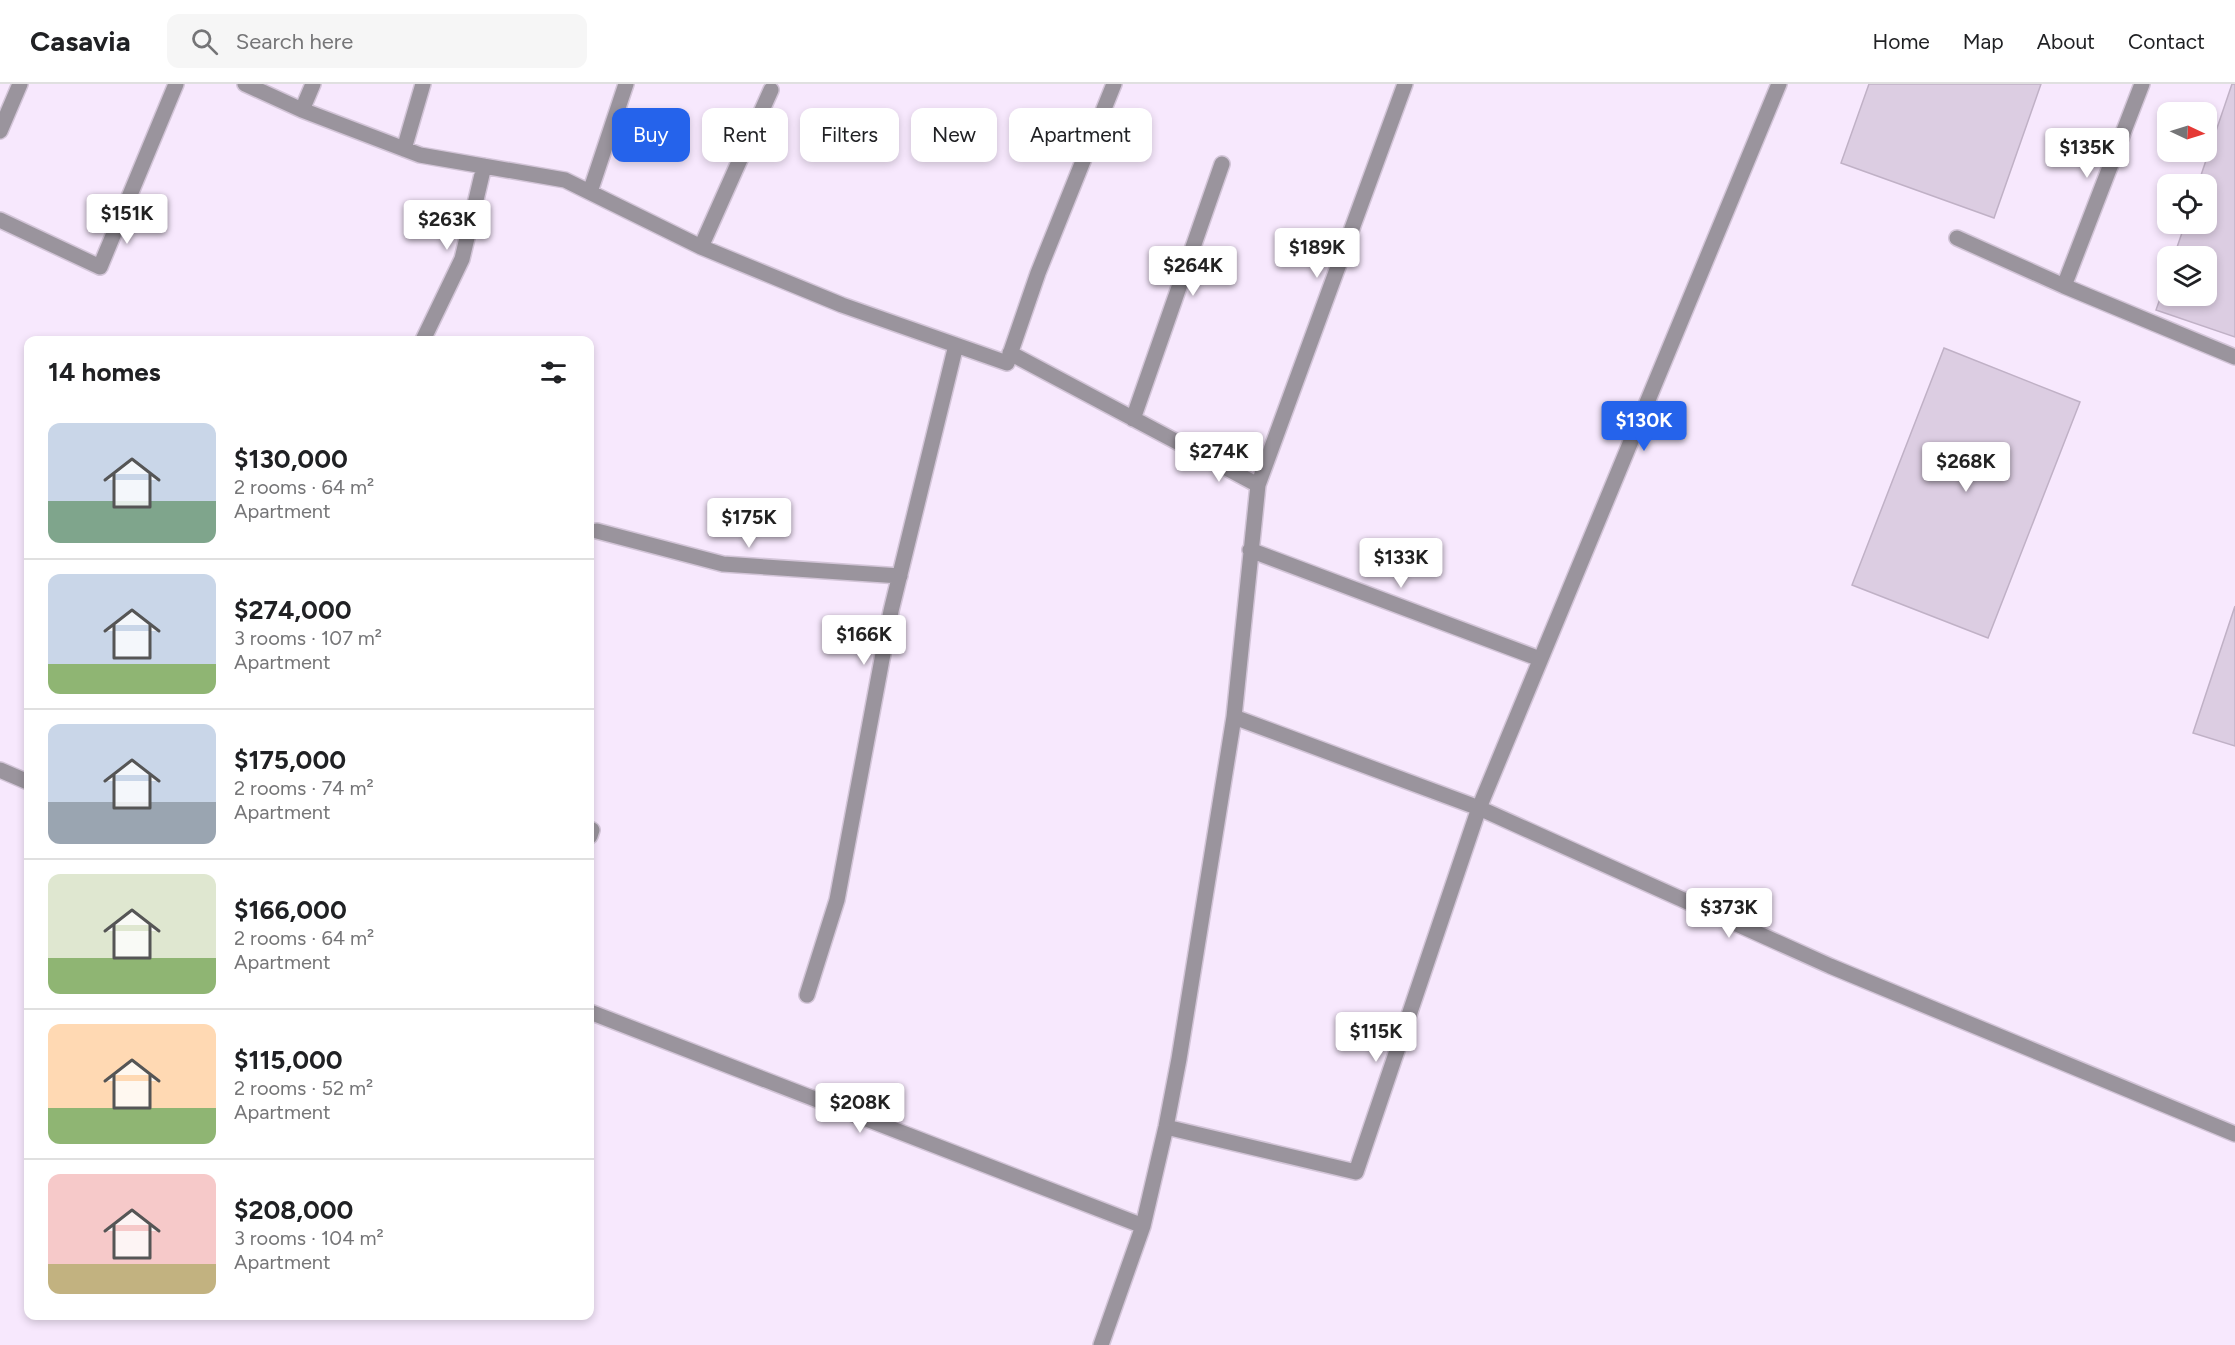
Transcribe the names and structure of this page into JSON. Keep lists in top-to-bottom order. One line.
{"north":"right","page":{"header":"Casavia","search":"Search here","nav":["Home","Map","About","Contact"],"chip":["Buy","Rent","Filters","New","Apartment"],"price":["$135K","$151K","$263K","$189K","$264K","$130K","$274K","$268K","$175K","$133K","$166K","$373K","$115K","$208K"],"heading":"14 homes","list":[{"name":"$130,000","note":"2 rooms · 64 m² · Apartment"},{"name":"$274,000","note":"3 rooms · 107 m² · Apartment"},{"name":"$175,000","note":"2 rooms · 74 m² · Apartment"},{"name":"$166,000","note":"2 rooms · 64 m² · Apartment"},{"name":"$115,000","note":"2 rooms · 52 m² · Apartment"},{"name":"$208,000","note":"3 rooms · 104 m² · Apartment"}]}}
